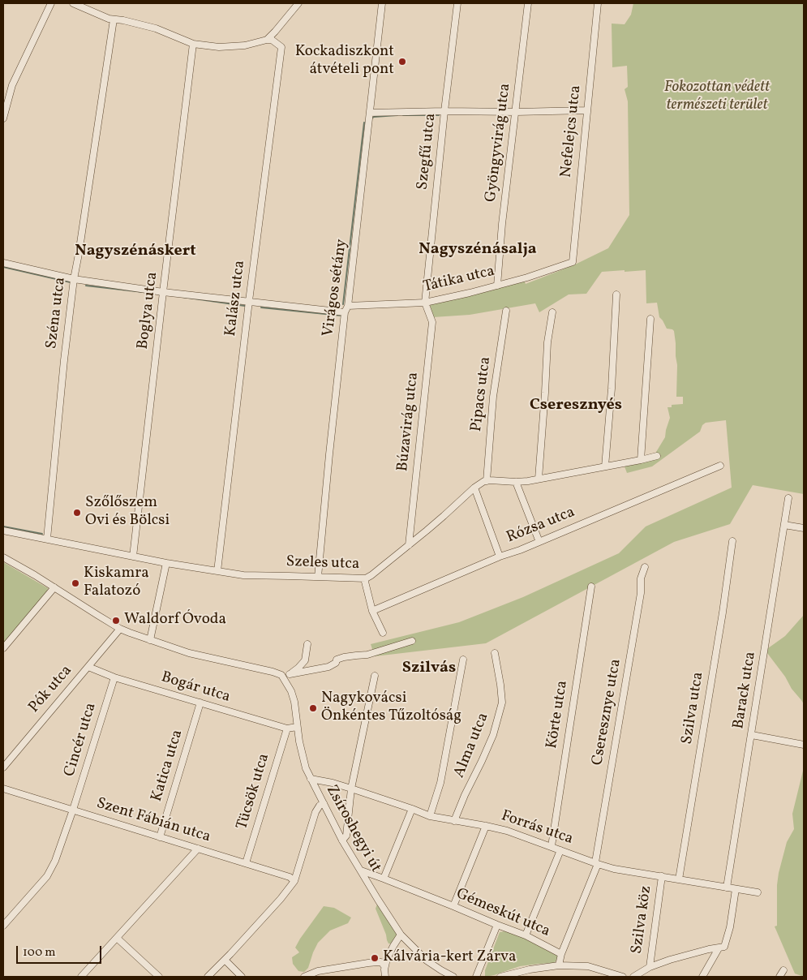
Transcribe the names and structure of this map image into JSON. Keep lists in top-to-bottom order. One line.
{"streets":{"street":["Nefelejcs utca","Gyöngyvirág utca","Szegfű utca","Tátika utca","Virágos sétány","Kalász utca","Boglya utca","Széna utca","Pipacs utca","Búzavirág utca","Rózsa utca","Szeles utca","Bogár utca","Pók utca","Barack utca","Szilva utca","Cseresznye utca","Körte utca","Cincér utca","Alma utca","Katica utca","Tücsök utca","Szent Fábián utca","Forrás utca","Zsíroshegyi út","Gémeskút utca","Szilva köz"]},"crossings":[["Nefelejcs utca","Tátika utca"],["Gyöngyvirág utca","Tátika utca"],["Szegfű utca","Tátika utca"],["Szegfű utca","Búzavirág utca"],["Tátika utca","Virágos sétány"],["Tátika utca","Búzavirág utca"],["Virágos sétány","Szeles utca"],["Kalász utca","Szeles utca"],["Boglya utca","Szeles utca"],["Széna utca","Szeles utca"],["Pipacs utca","Szeles utca"],["Búzavirág utca","Szeles utca"],["Bogár utca","Pók utca"],["Bogár utca","Cincér utca"],["Bogár utca","Katica utca"],["Bogár utca","Tücsök utca"],["Bogár utca","Zsíroshegyi út"],["Barack utca","Forrás utca"],["Szilva utca","Forrás utca"],["Cseresznye utca","Forrás utca"],["Cseresznye utca","Gémeskút utca"],["Körte utca","Forrás utca"],["Cincér utca","Szent Fábián utca"],["Alma utca","Forrás utca"],["Katica utca","Szent Fábián utca"],["Tücsök utca","Szent Fábián utca"],["Forrás utca","Zsíroshegyi út"],["Forrás utca","Szilva köz"],["Zsíroshegyi út","Gémeskút utca"]],"districts":["Nagyszénásalja","Nagyszénáskert","Cseresznyés","Szilvás"],"parks":["Fokozottan védett természeti terület"],"places":["Kockadiszkont átvételi pont","Szőlőszem Ovi és Bölcsi","Kiskamra Falatozó","Waldorf Óvoda","Nagykovácsi Önkéntes Tűzoltóság","Kálvária-kert Zárva"],"scale_bar":"100 m"}
